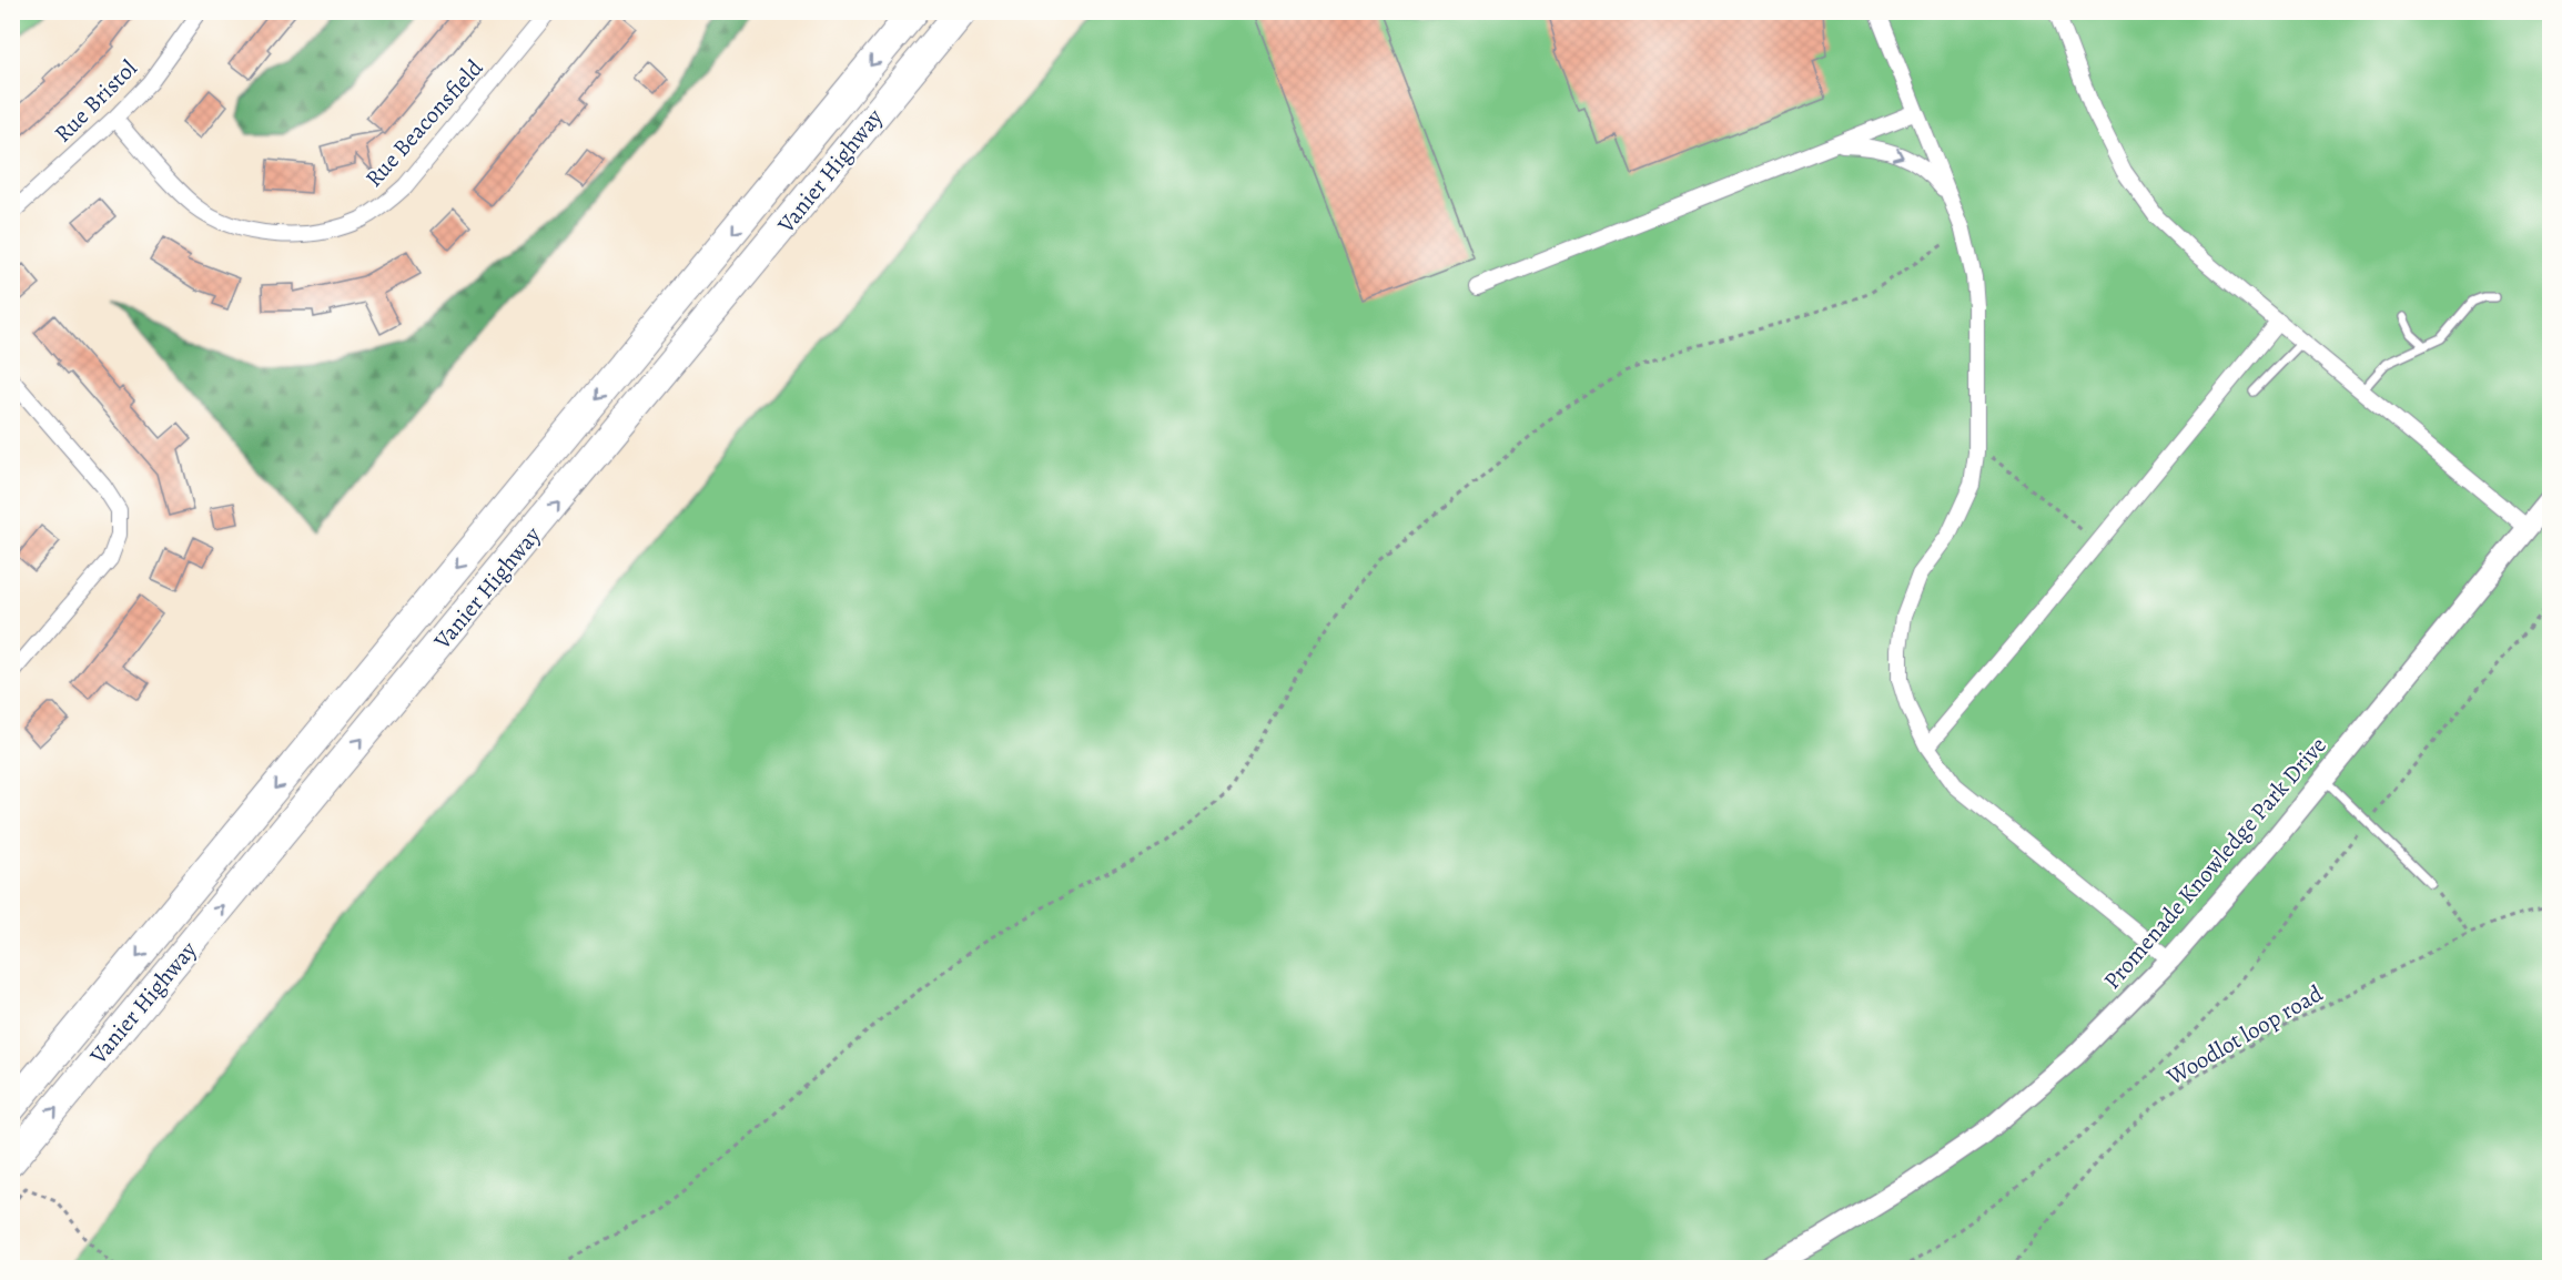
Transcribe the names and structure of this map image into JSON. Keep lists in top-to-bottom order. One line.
{"streets":{"highway":["Vanier Highway"],"street":["Rue Bristol","Rue Beaconsfield","Promenade Knowledge Park Drive"],"path":["Woodlot loop road"]},"crossings":[["Rue Bristol","Rue Beaconsfield"]]}
